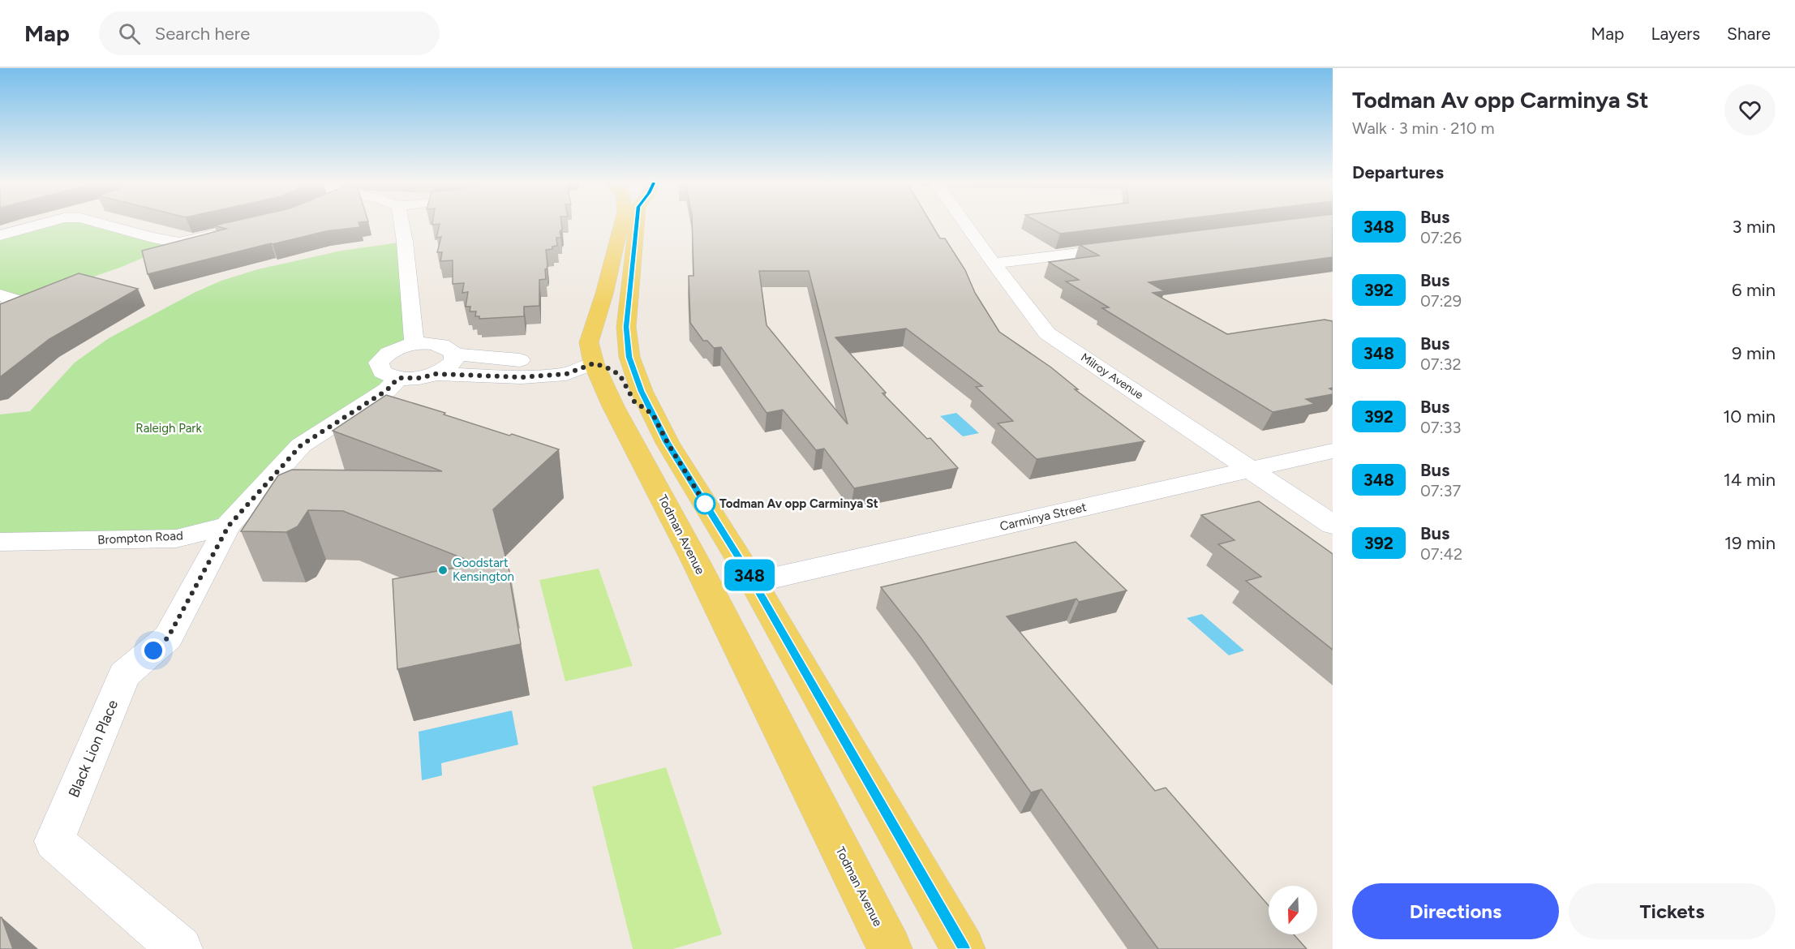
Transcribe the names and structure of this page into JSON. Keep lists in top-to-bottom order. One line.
{"streets":{"main road":["Todman Avenue"],"street":["Milroy Avenue","Carminya Street","Brompton Road","Black Lion Place"]},"crossings":[["Milroy Avenue","Carminya Street"],["Brompton Road","Black Lion Place"]],"parks":["Raleigh Park"],"places":["Todman Av opp Carminya St","Goodstart Kensington"],"lines":["bus line 348"],"north":"bottom","page":{"header":"Map","search":"Search here","nav":["Map","Layers","Share"],"on_map":"348","heading":[["Todman Av opp Carminya St","Walk · 3 min · 210 m"],"Departures"],"list":[{"mark":"348","name":"Bus","note":"07:26","value":"3 min"},{"mark":"392","name":"Bus","note":"07:29","value":"6 min"},{"mark":"348","name":"Bus","note":"07:32","value":"9 min"},{"mark":"392","name":"Bus","note":"07:33","value":"10 min"},{"mark":"348","name":"Bus","note":"07:37","value":"14 min"},{"mark":"392","name":"Bus","note":"07:42","value":"19 min"}],"buttons":["Directions","Tickets"]}}
